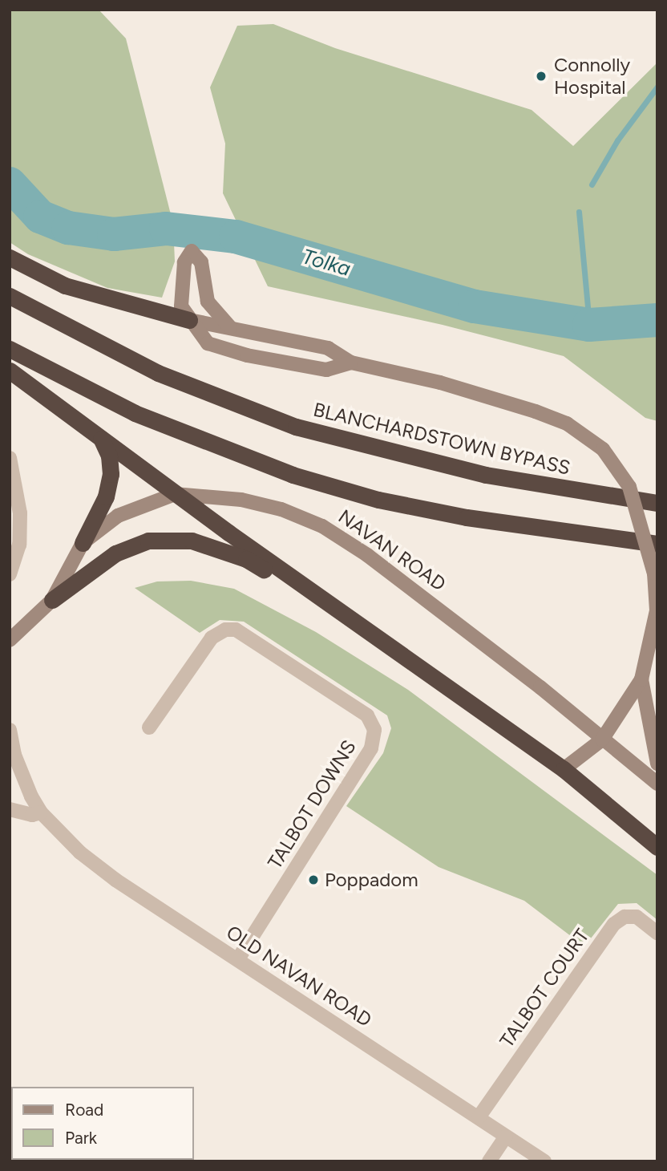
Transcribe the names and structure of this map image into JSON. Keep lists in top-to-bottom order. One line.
{"streets":{"highway":["BLANCHARDSTOWN BYPASS"],"street":["NAVAN ROAD","TALBOT DOWNS","OLD NAVAN ROAD","TALBOT COURT"]},"crossings":[["TALBOT DOWNS","OLD NAVAN ROAD"],["OLD NAVAN ROAD","TALBOT COURT"]],"water":["Tolka"],"places":["Connolly Hospital","Poppadom"],"legend":["Road","Park"]}
